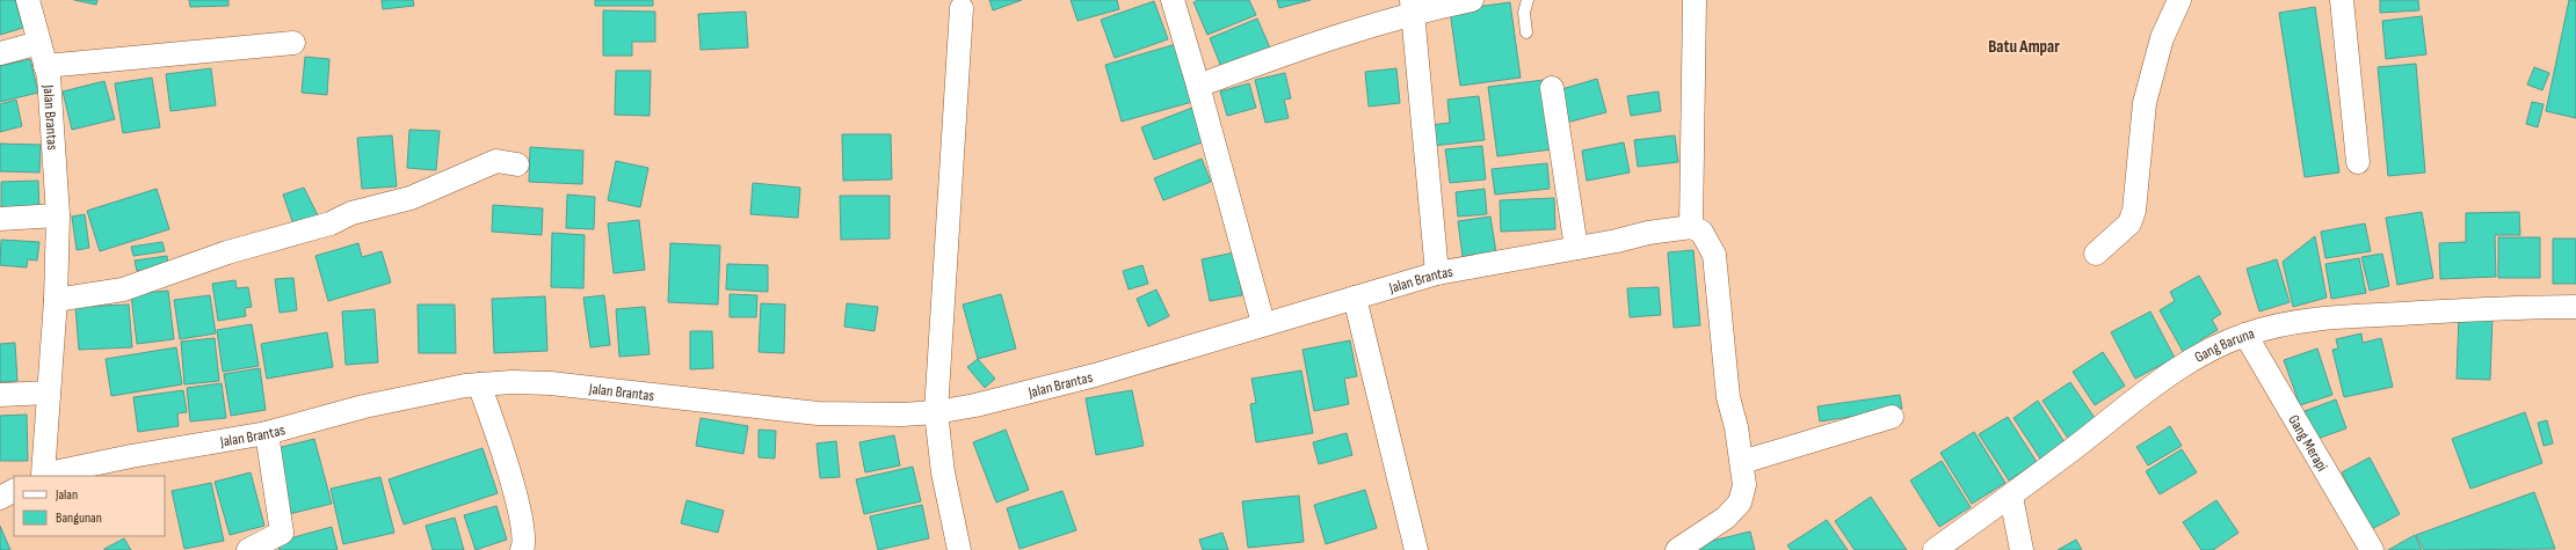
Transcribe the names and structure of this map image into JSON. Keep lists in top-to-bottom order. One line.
{"streets":{"street":["Jalan Brantas","Gang Baruna","Gang Merapi"]},"crossings":[["Gang Baruna","Gang Merapi"]],"districts":["Batu Ampar"],"legend":["Jalan","Bangunan"]}
